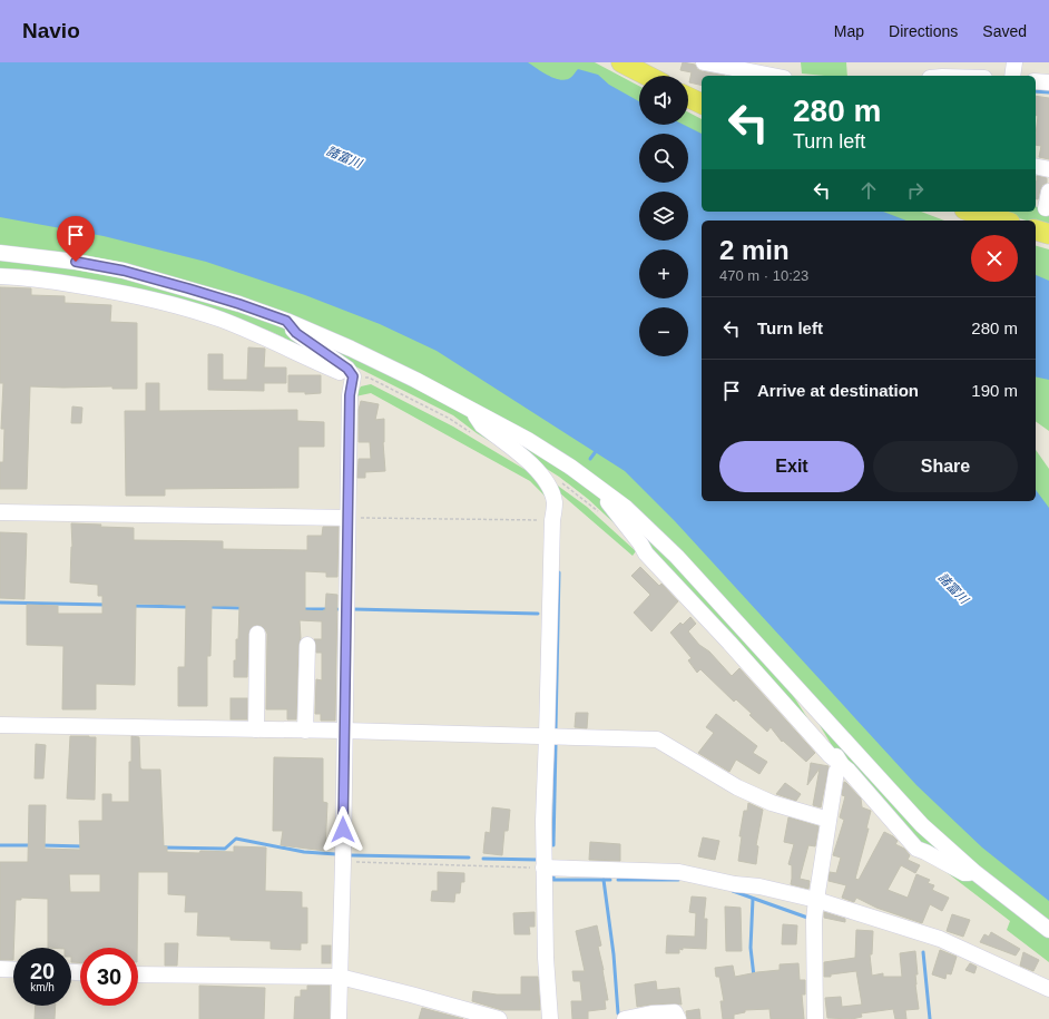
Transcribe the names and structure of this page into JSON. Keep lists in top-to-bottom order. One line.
{"water":["諸富川"],"page":{"header":"Navio","nav":["Map","Directions","Saved"],"map_buttons":["+","−"],"turn":["280 m","Turn left"],"heading":["2 min","470 m · 10:23"],"list":[{"name":"Turn left","value":"280 m"},{"name":"Arrive at destination","value":"190 m"}],"buttons":["Exit","Share"],"speed":"20 km/h","limit":"30"}}
